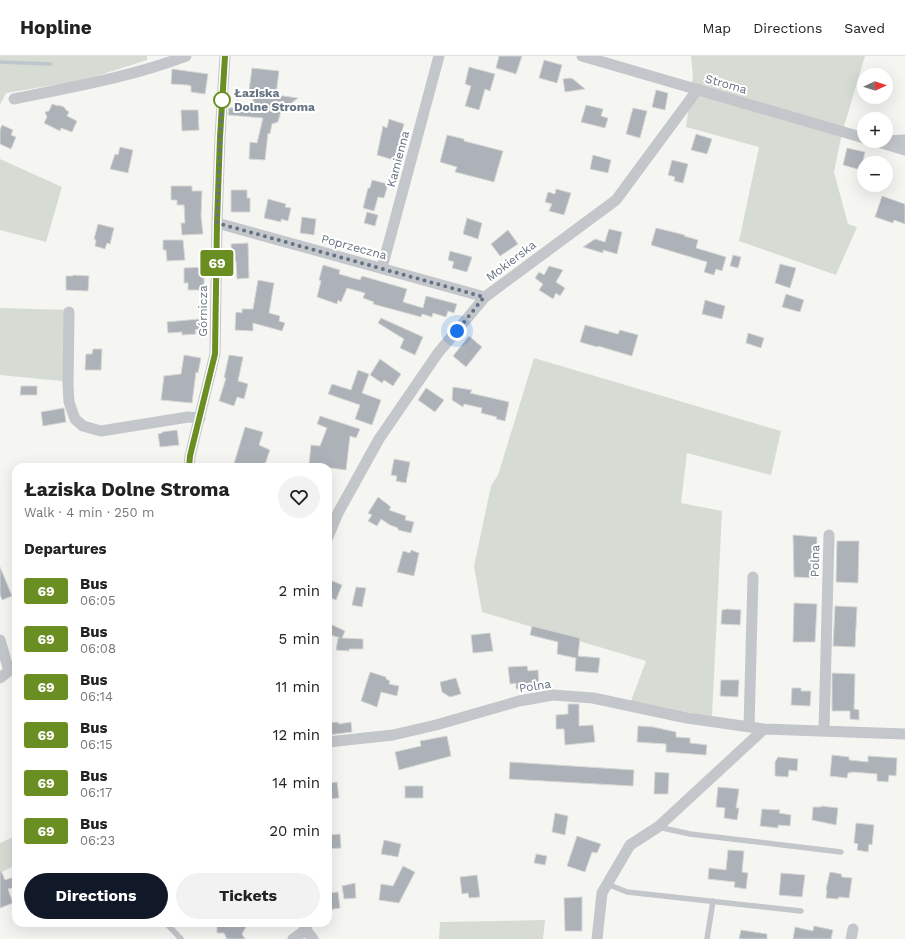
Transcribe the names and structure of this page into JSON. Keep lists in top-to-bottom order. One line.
{"streets":{"street":["Stroma","Kamienna","Poprzeczna","Mokierska","Górnicza","Polna"]},"crossings":[["Stroma","Mokierska"],["Kamienna","Poprzeczna"],["Poprzeczna","Mokierska"],["Poprzeczna","Górnicza"]],"places":["Łaziska Dolne Stroma"],"lines":["bus line 69"],"north":"right","page":{"header":"Hopline","nav":["Map","Directions","Saved"],"on_map":"69","map_buttons":["+","−"],"heading":[["Łaziska Dolne Stroma","Walk · 4 min · 250 m"],"Departures"],"list":[{"mark":"69","name":"Bus","note":"06:05","value":"2 min"},{"mark":"69","name":"Bus","note":"06:08","value":"5 min"},{"mark":"69","name":"Bus","note":"06:14","value":"11 min"},{"mark":"69","name":"Bus","note":"06:15","value":"12 min"},{"mark":"69","name":"Bus","note":"06:17","value":"14 min"},{"mark":"69","name":"Bus","note":"06:23","value":"20 min"}],"buttons":["Directions","Tickets"]}}
